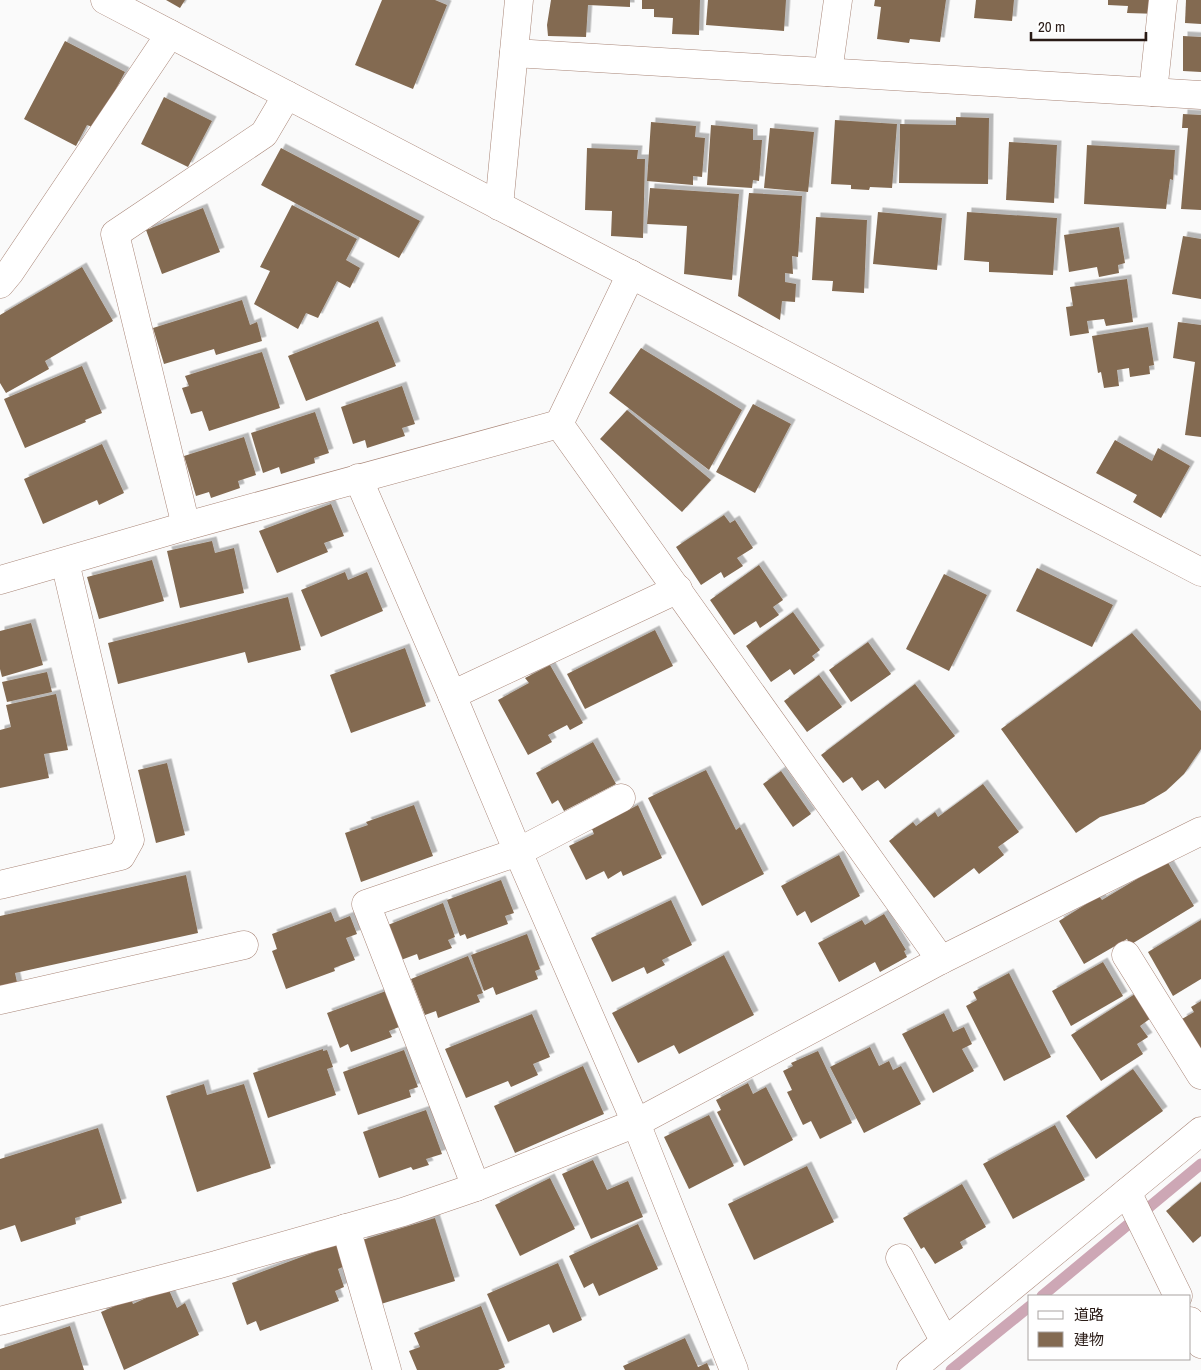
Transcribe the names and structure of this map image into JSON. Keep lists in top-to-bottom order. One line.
{"legend":["道路","建物"],"scale_bar":"20 m"}
